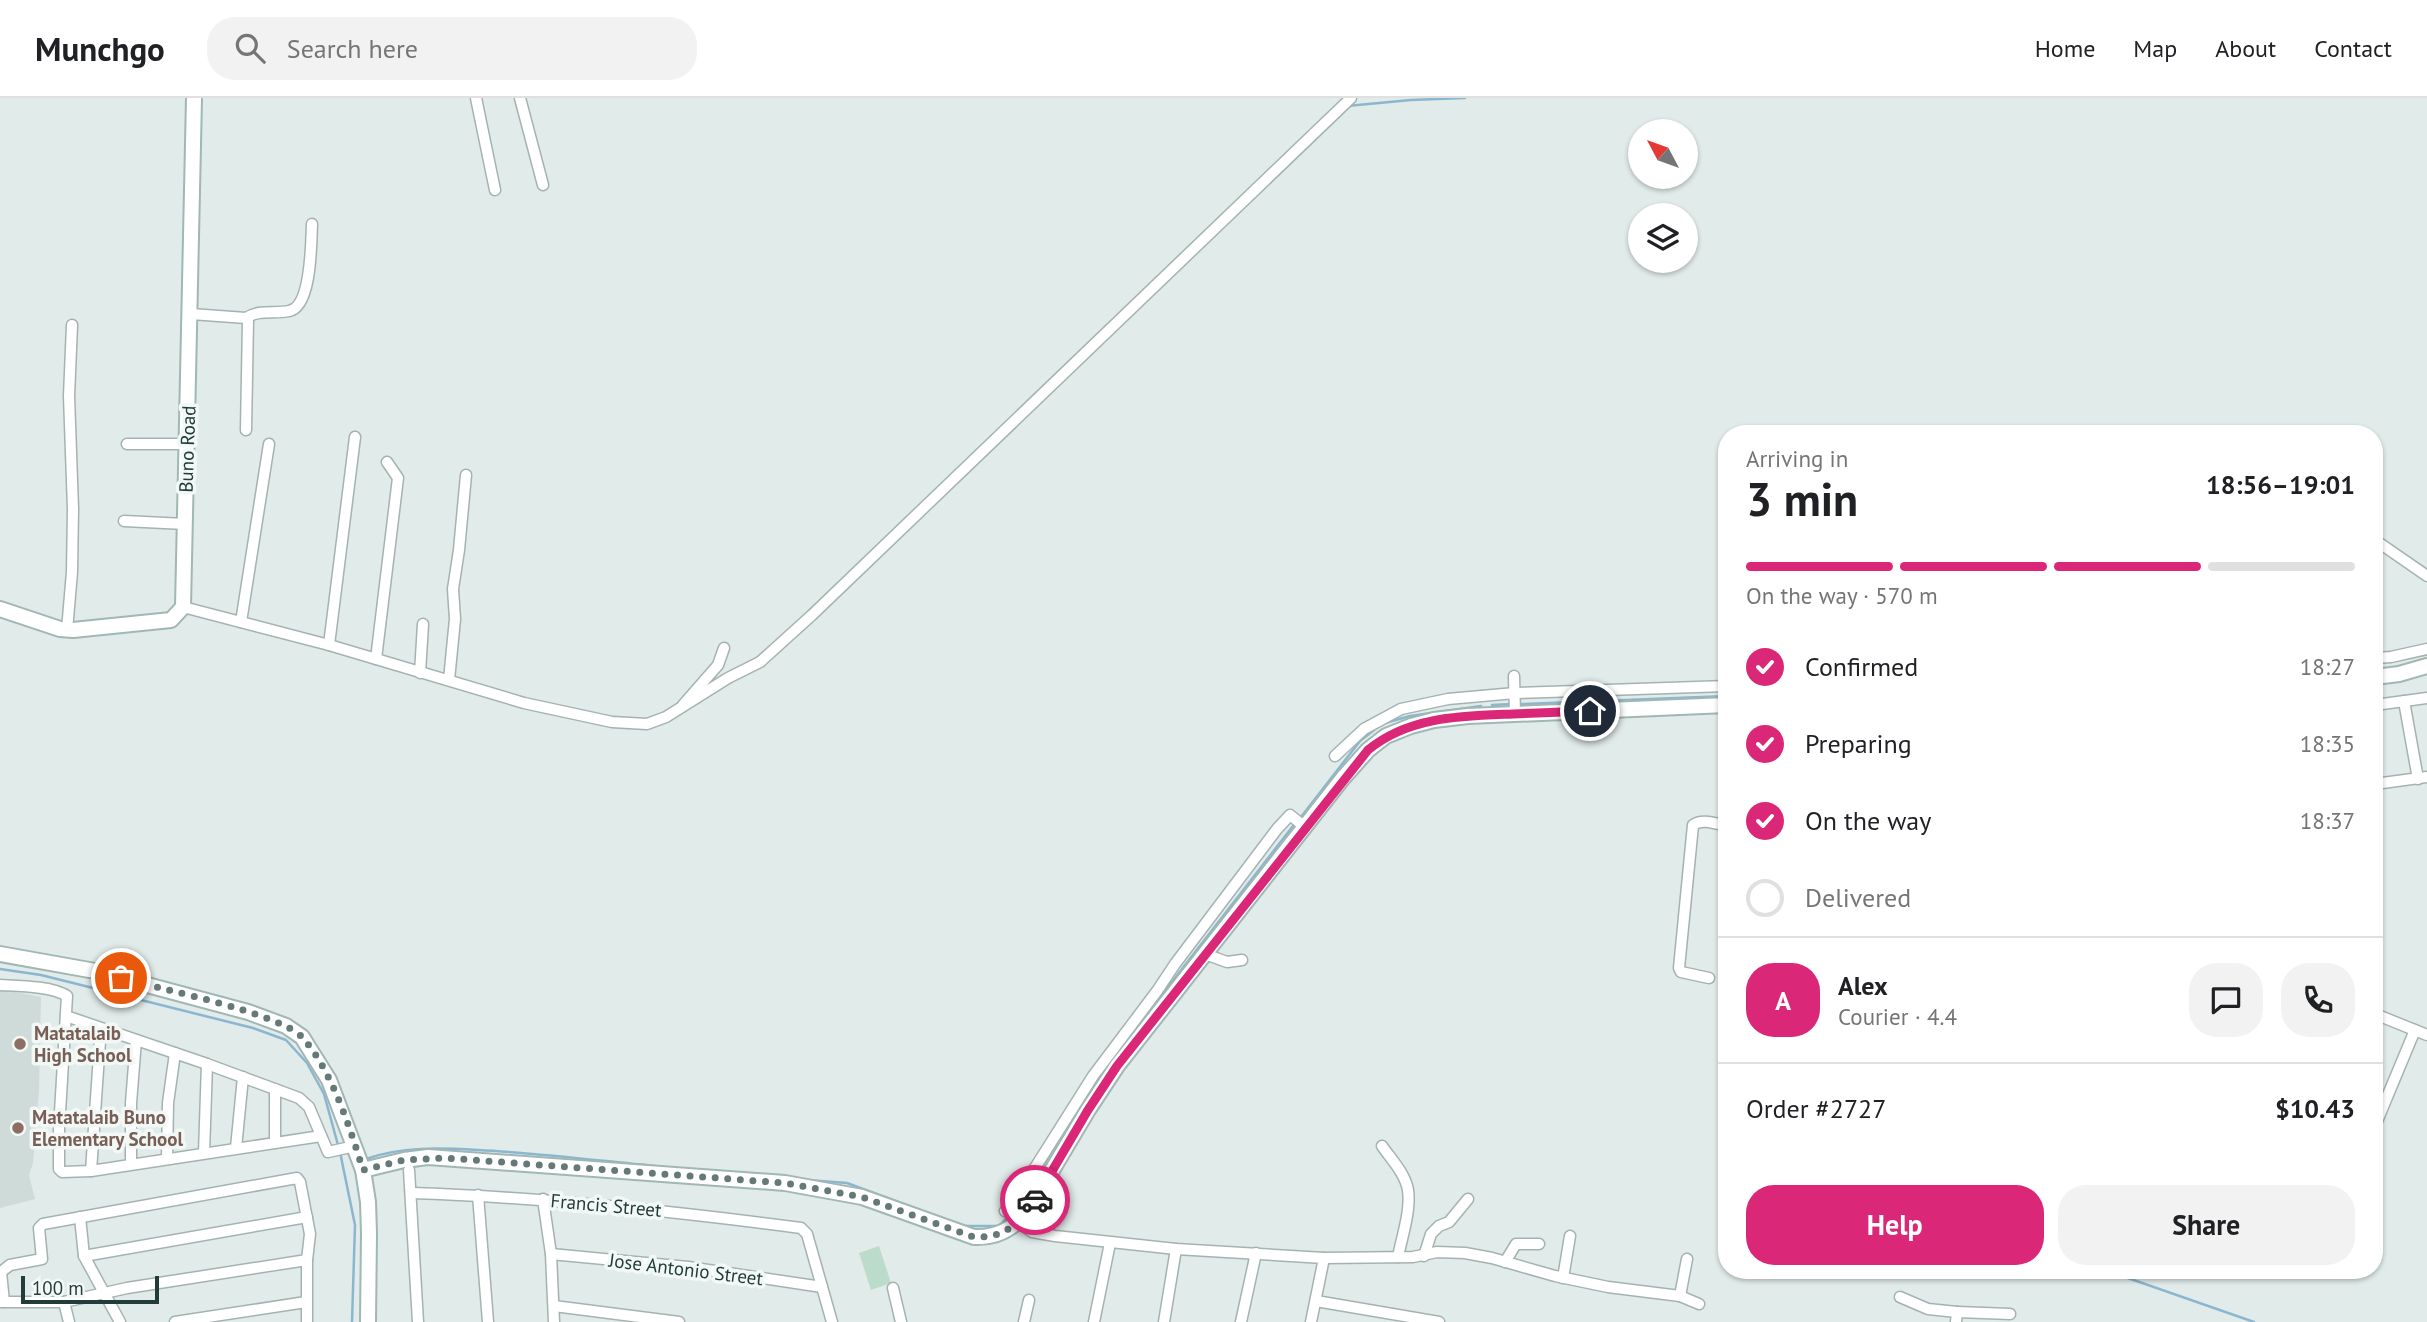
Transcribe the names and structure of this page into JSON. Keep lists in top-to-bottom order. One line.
{"streets":{"street":["Buno Road","Francis Street","Jose Antonio Street"]},"crossings":[["Francis Street","Jose Antonio Street"]],"places":["Matatalaib High School","Matatalaib Buno Elementary School"],"scale_bar":"100 m","north":"top left","page":{"header":"Munchgo","search":"Search here","nav":["Home","Map","About","Contact"],"heading":["3 min","Arriving in","18:56–19:01"],"panel":["Alex","Courier · 4.4","Order #2727","$10.43"],"bar":"On the way · 570 m","list":[["Confirmed","18:27"],["Preparing","18:35"],["On the way","18:37"],"Delivered"],"round":"A","buttons":["Help","Share"],"scale":"100 m"}}
